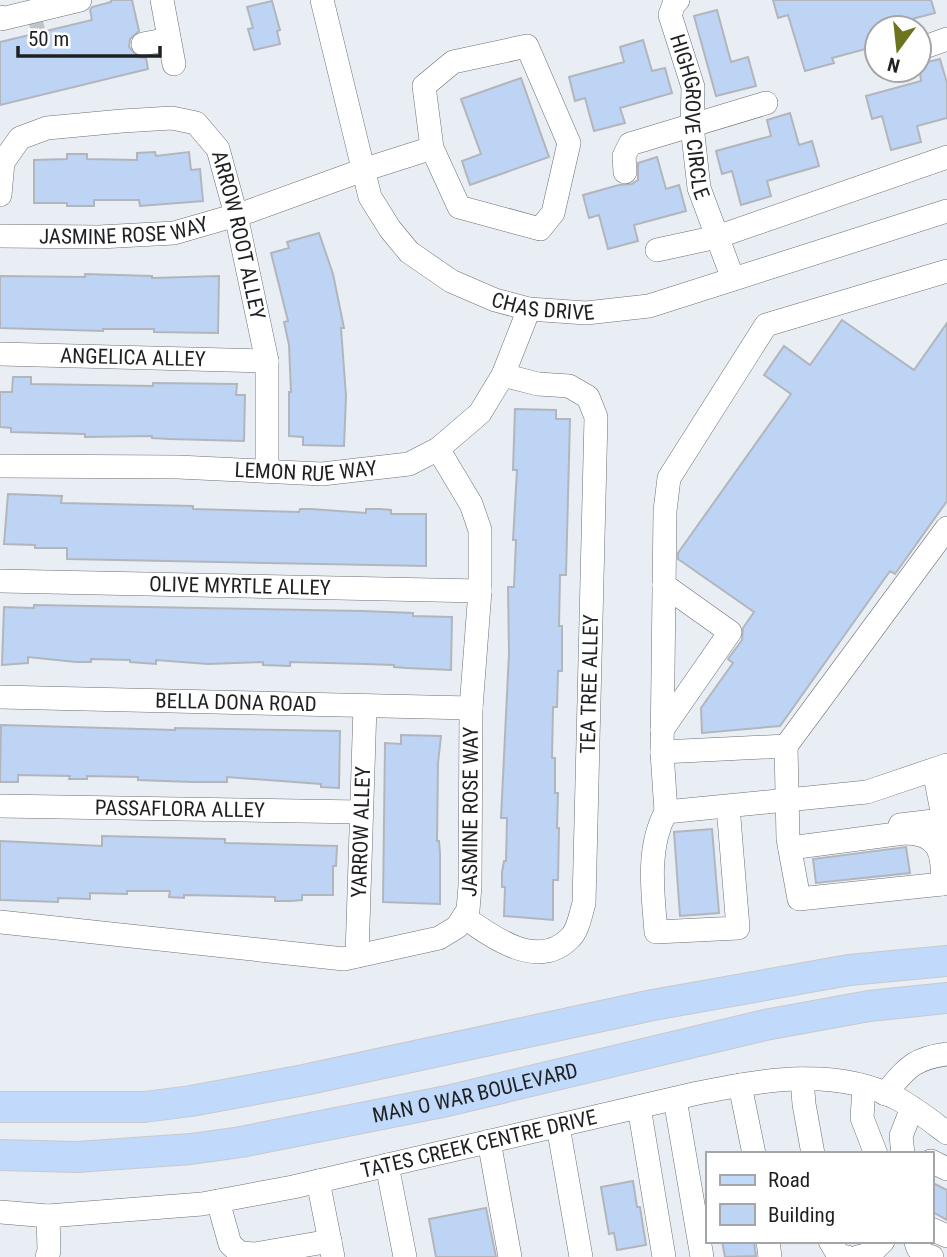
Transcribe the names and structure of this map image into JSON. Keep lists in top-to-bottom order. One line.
{"streets":{"main road":["MAN O WAR BOULEVARD"],"street":["HIGHGROVE CIRCLE","JASMINE ROSE WAY","ARROW ROOT ALLEY","CHAS DRIVE","ANGELICA ALLEY","LEMON RUE WAY","OLIVE MYRTLE ALLEY","TEA TREE ALLEY","BELLA DONA ROAD","PASSAFLORA ALLEY","YARROW ALLEY","TATES CREEK CENTRE DRIVE"]},"crossings":[["HIGHGROVE CIRCLE","CHAS DRIVE"],["JASMINE ROSE WAY","ARROW ROOT ALLEY"],["JASMINE ROSE WAY","CHAS DRIVE"],["JASMINE ROSE WAY","LEMON RUE WAY"],["JASMINE ROSE WAY","OLIVE MYRTLE ALLEY"],["JASMINE ROSE WAY","TEA TREE ALLEY"],["JASMINE ROSE WAY","BELLA DONA ROAD"],["JASMINE ROSE WAY","YARROW ALLEY"],["ARROW ROOT ALLEY","ANGELICA ALLEY"],["ARROW ROOT ALLEY","LEMON RUE WAY"],["CHAS DRIVE","LEMON RUE WAY"],["LEMON RUE WAY","TEA TREE ALLEY"],["BELLA DONA ROAD","YARROW ALLEY"],["PASSAFLORA ALLEY","YARROW ALLEY"]],"legend":["Road","Building"],"scale_bar":"50 m","north":"bottom"}
